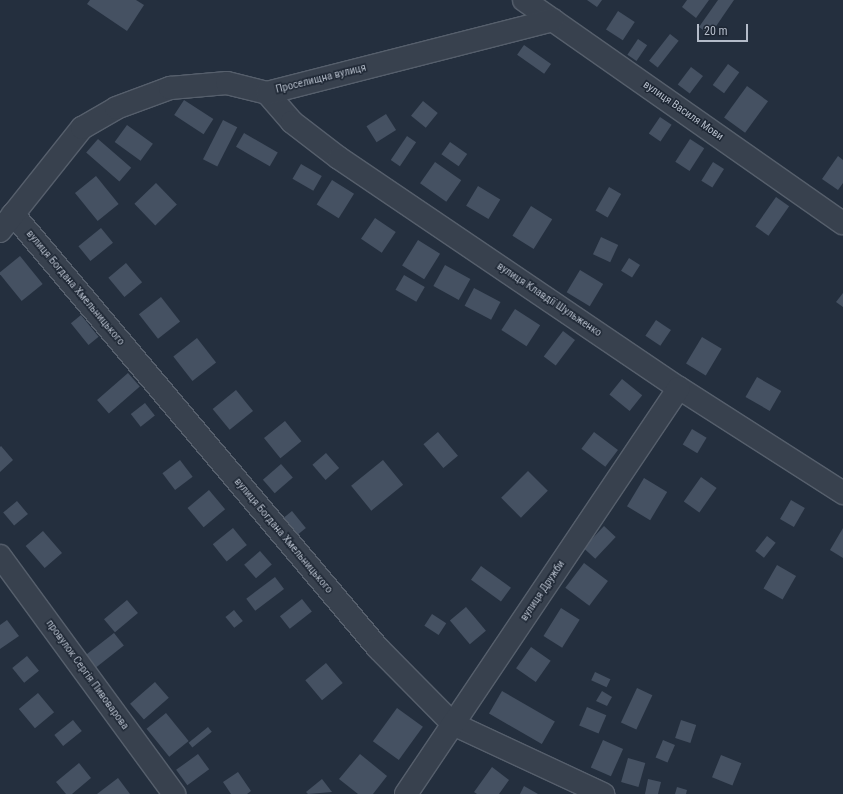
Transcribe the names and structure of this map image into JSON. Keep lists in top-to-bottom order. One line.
{"streets":{"street":["Проселищна вулиця","вулиця Василя Мови","вулиця Богдана Хмельницького","вулиця Клавдії Шульженко","вулиця Дружби","провулок Сергія Пивоварова"]},"crossings":[["Проселищна вулиця","вулиця Василя Мови"],["Проселищна вулиця","вулиця Богдана Хмельницького"],["Проселищна вулиця","вулиця Клавдії Шульженко"],["вулиця Богдана Хмельницького","вулиця Дружби"],["вулиця Клавдії Шульженко","вулиця Дружби"]],"scale_bar":"20 m"}
